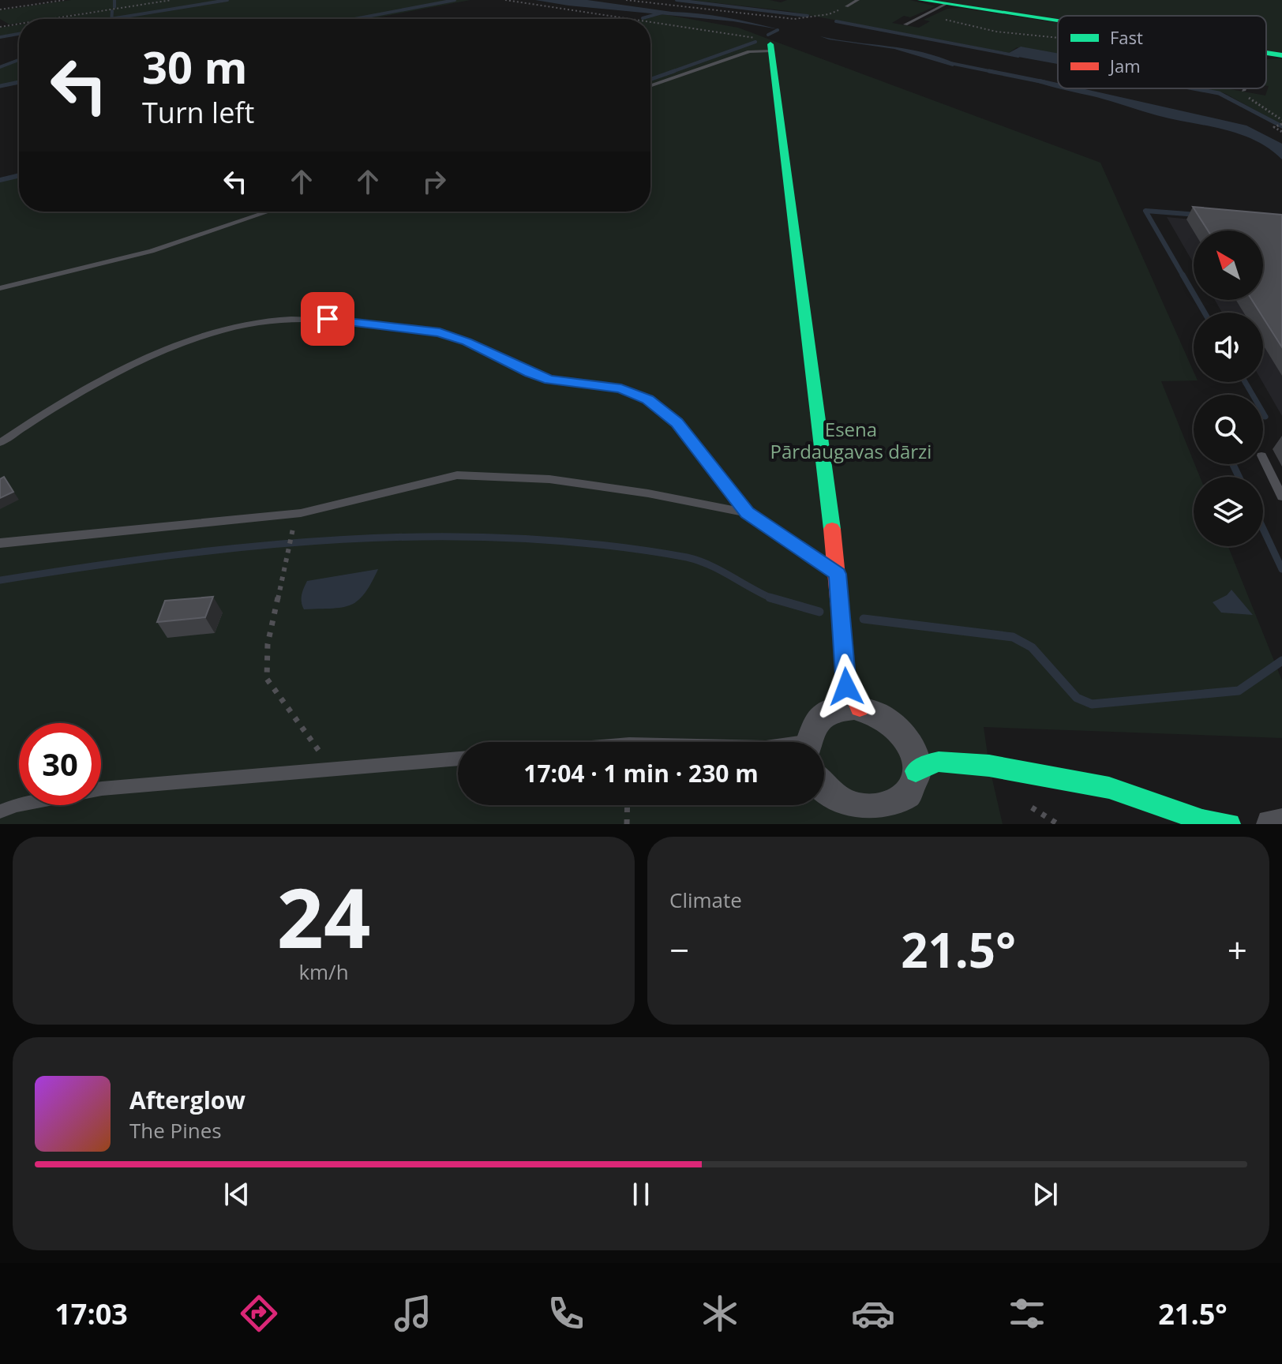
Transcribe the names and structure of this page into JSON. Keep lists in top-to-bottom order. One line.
{"parks":["Esena Pārdaugavas dārzi"],"legend":["Fast","Jam"],"north":"top left","page":{"turn":["30 m","Turn left"],"limit":"30","trip":"17:04 · 1 min · 230 m","tile":[["24","km/h"],"Climate"],"heat":["−","21.5°","+"],"song":["Afterglow","The Pines"],"tabs":["17:03","21.5°"]}}
